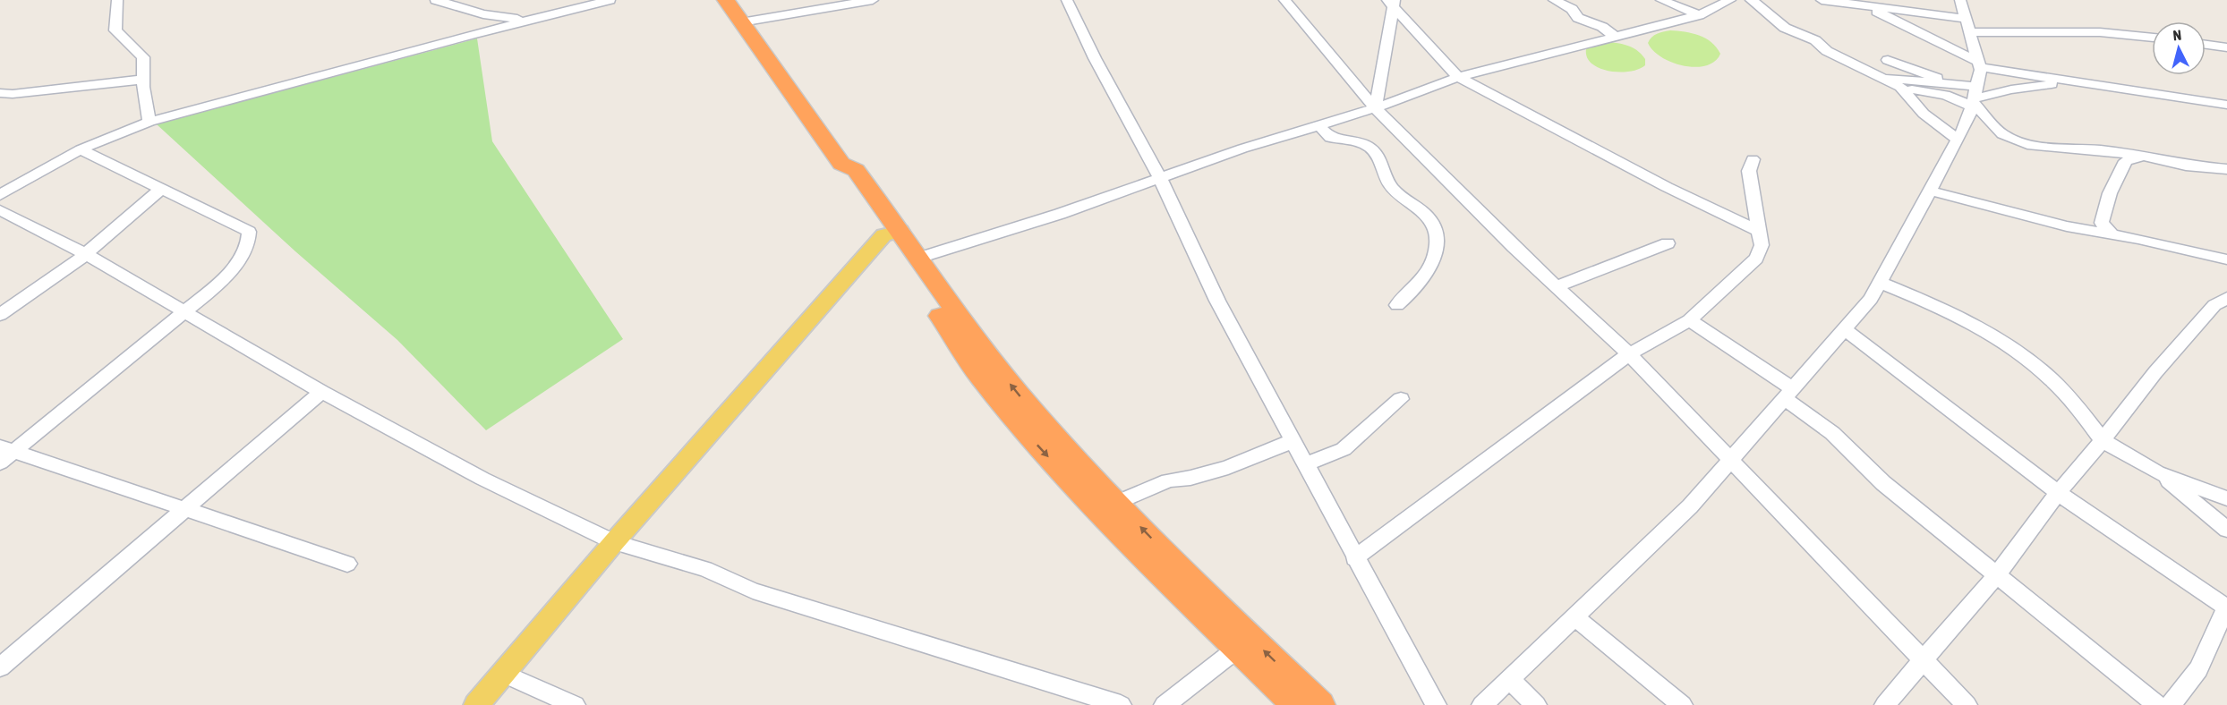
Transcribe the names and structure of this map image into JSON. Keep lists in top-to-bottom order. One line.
{"north":"top"}
